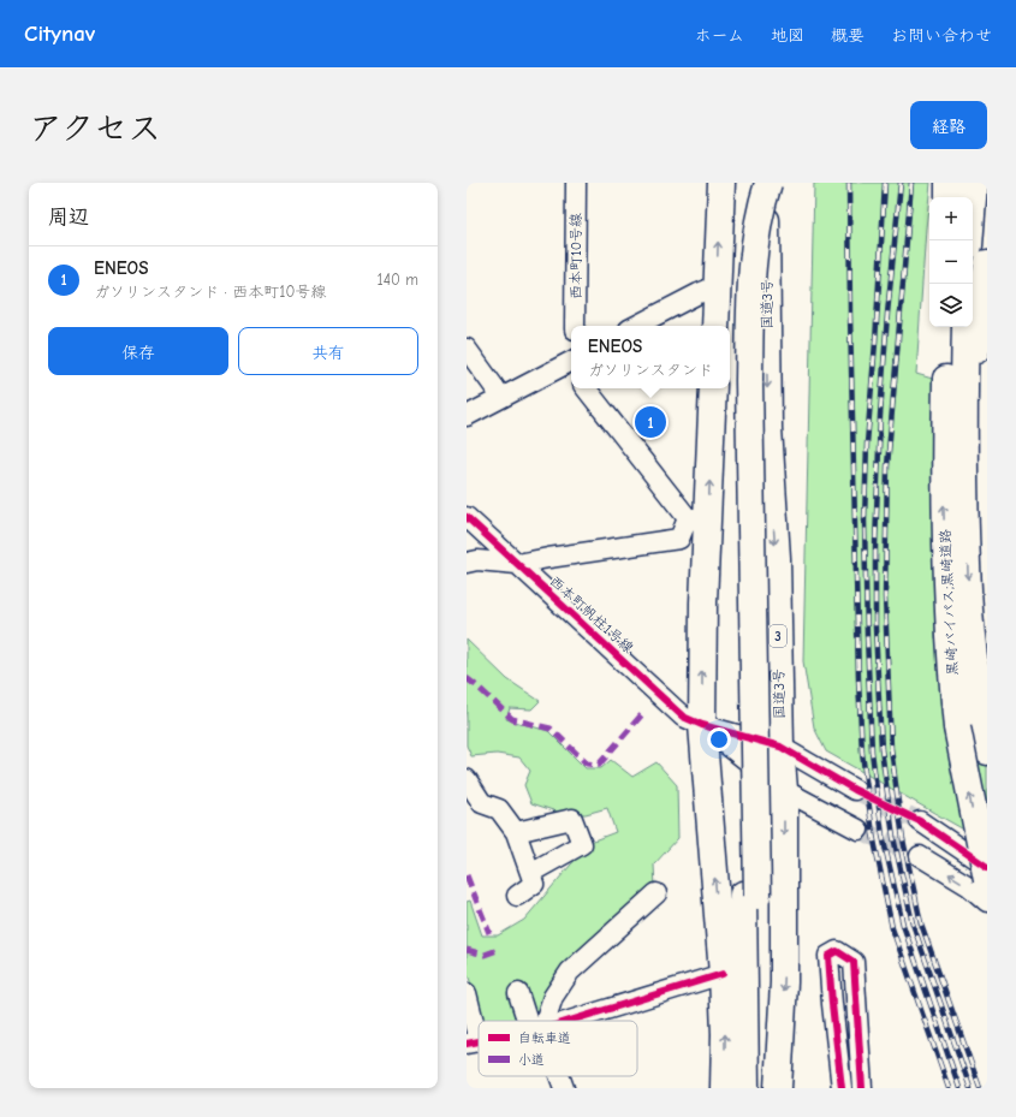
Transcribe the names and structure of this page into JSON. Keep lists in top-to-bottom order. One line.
{"streets":{"highway":["国道3号","黒崎バイパス;黒崎道路","3"],"street":["西本町10号線","西本町帆柱1号線"]},"legend":["自転車道","小道"],"page":{"header":"Citynav","nav":["ホーム","地図","概要","お問い合わせ"],"title":"アクセス","buttons":["経路",["保存","共有"]],"heading":"周辺","map_buttons":["+","−"],"list":[{"mark":"1","name":"ENEOS","note":"ガソリンスタンド · 西本町10号線","value":"140 m"}],"popup":["ENEOS","ガソリンスタンド"],"pins":"1"}}
